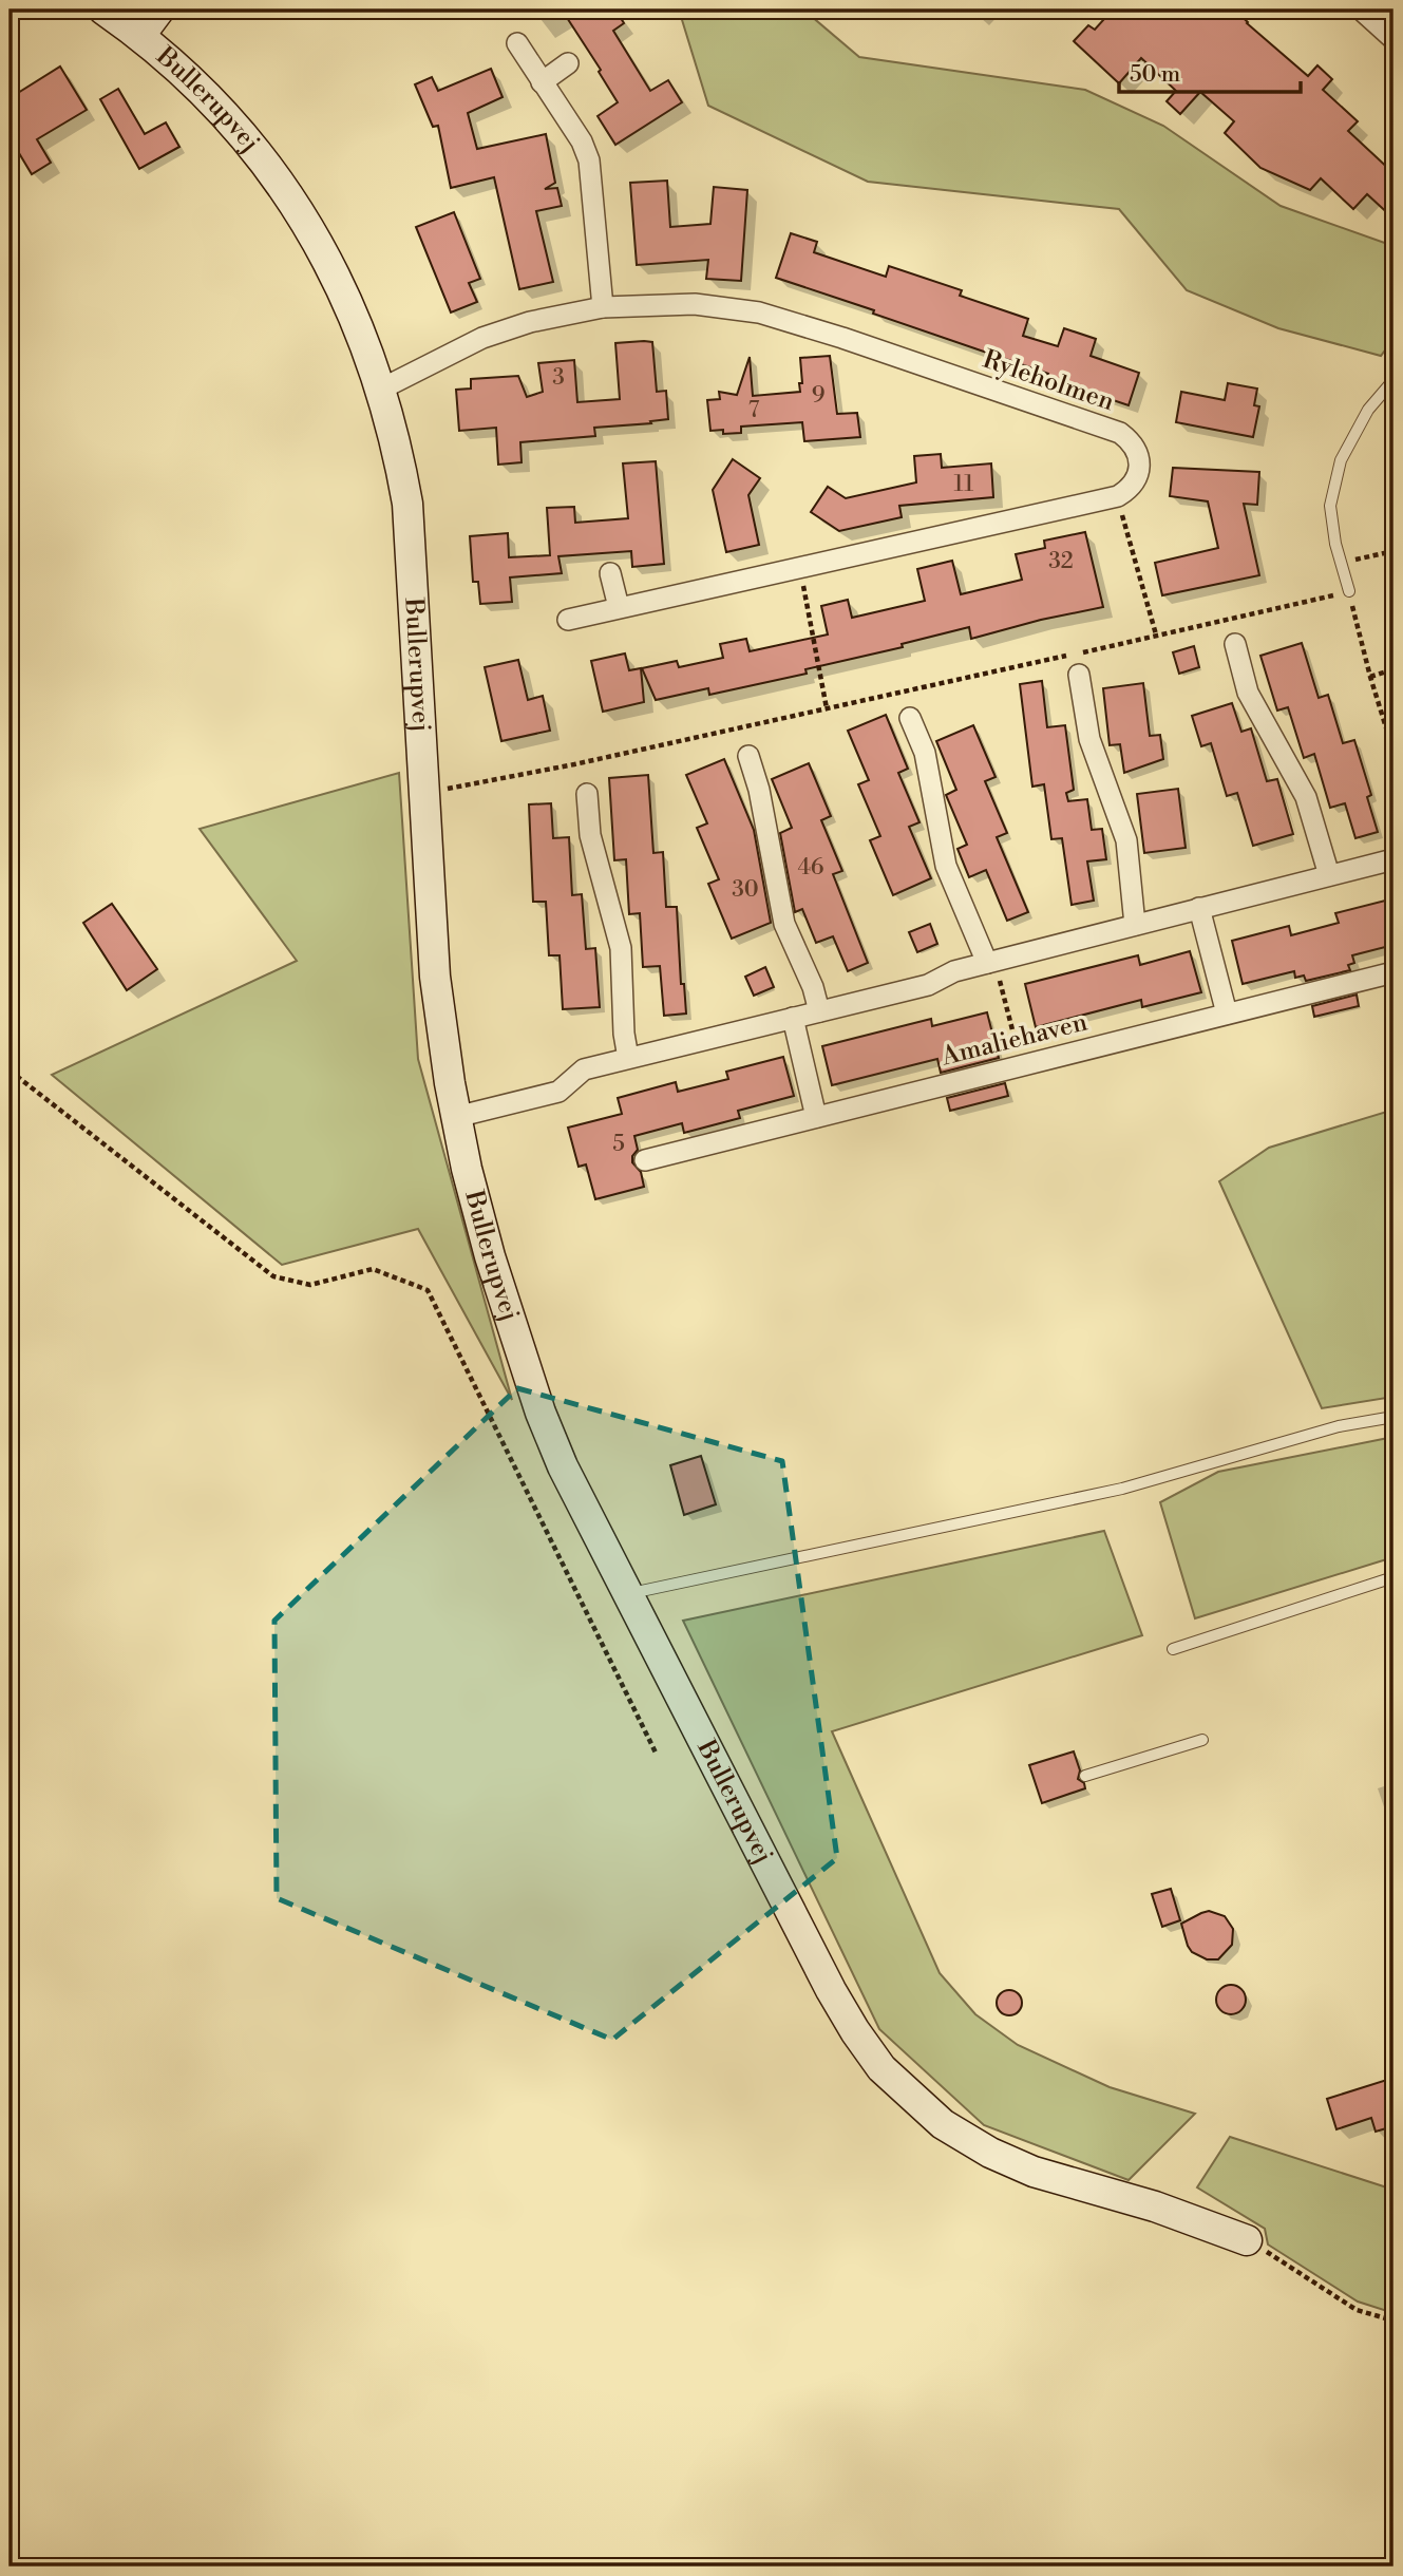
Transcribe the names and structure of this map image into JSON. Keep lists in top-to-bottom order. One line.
{"streets":{"street":["Bullerupvej","Ryleholmen","Amaliehaven"]},"crossings":[["Bullerupvej","Ryleholmen"]],"house_numbers":["3","9","7","11","32","46","30","5"],"scale_bar":"50 m"}
